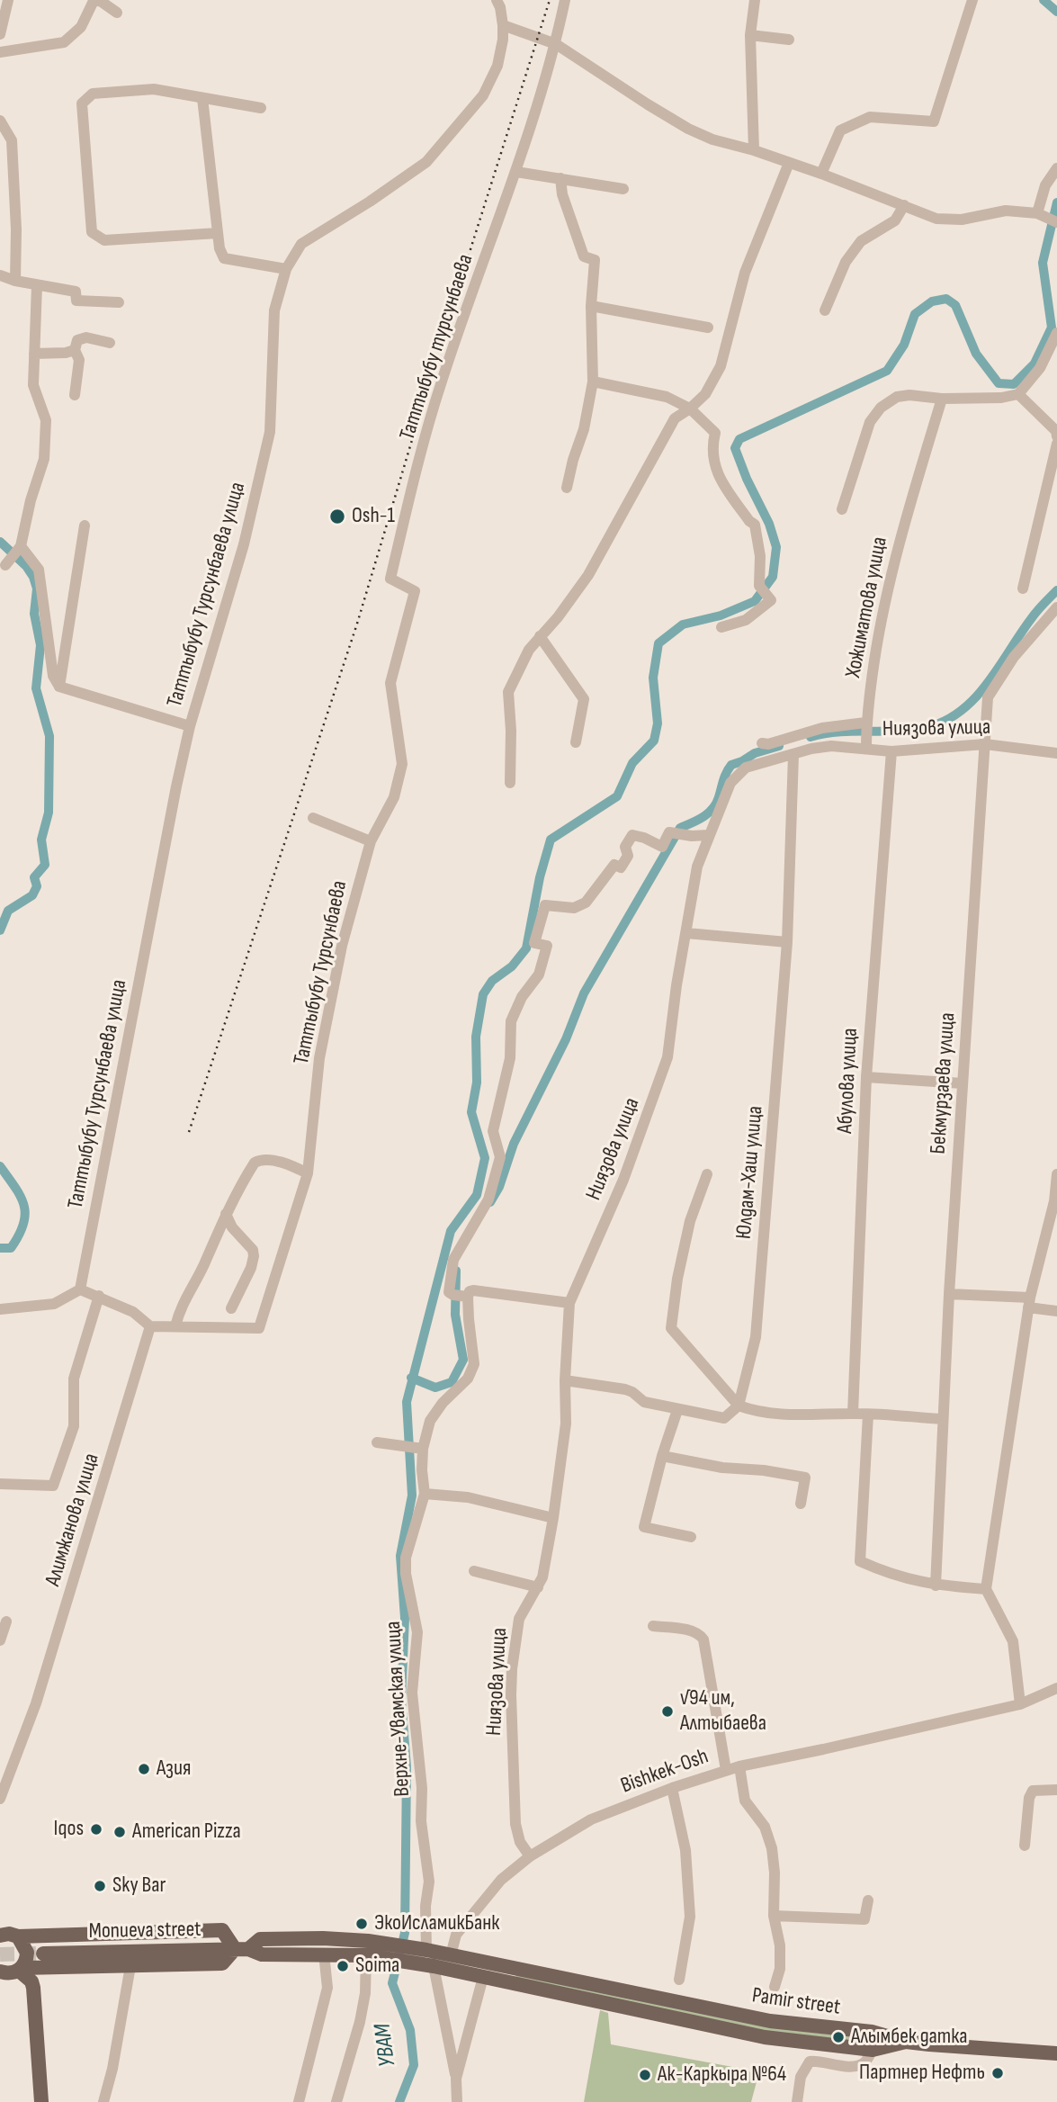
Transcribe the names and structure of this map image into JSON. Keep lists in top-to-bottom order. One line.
{"streets":{"main road":["Monueva street","Pamir street"],"street":["Таттыбубу турсунбаева","Таттыбубу Турсунбаева улица","Хожиматова улица","Ниязова улица","Таттыбубу Турсунбаева","Абулова улица","Бекмурзаева улица","Юлдам-Хаш улица","Алимжанова улица","Верхне-Увамская улица","Bishkek-Osh"]},"crossings":[["Таттыбубу турсунбаева","Таттыбубу Турсунбаева"],["Хожиматова улица","Ниязова улица"],["Ниязова улица","Абулова улица"],["Ниязова улица","Бекмурзаева улица"],["Ниязова улица","Юлдам-Хаш улица"],["Ниязова улица","Верхне-Увамская улица"],["Ниязова улица","Bishkek-Osh"],["Таттыбубу Турсунбаева","Алимжанова улица"],["Верхне-Увамская улица","Pamir street"],["Bishkek-Osh","Pamir street"],["Monueva street","Pamir street"]],"water":["УВАМ"],"places":["Osh-1","√94 им, Алтыбаева","Азия","Iqos","American Pizza","Sky Bar","ЭкоИсламикБанк","Soima","Алымбек датка","Партнер Нефть","Ак-Каркыра №64"]}
